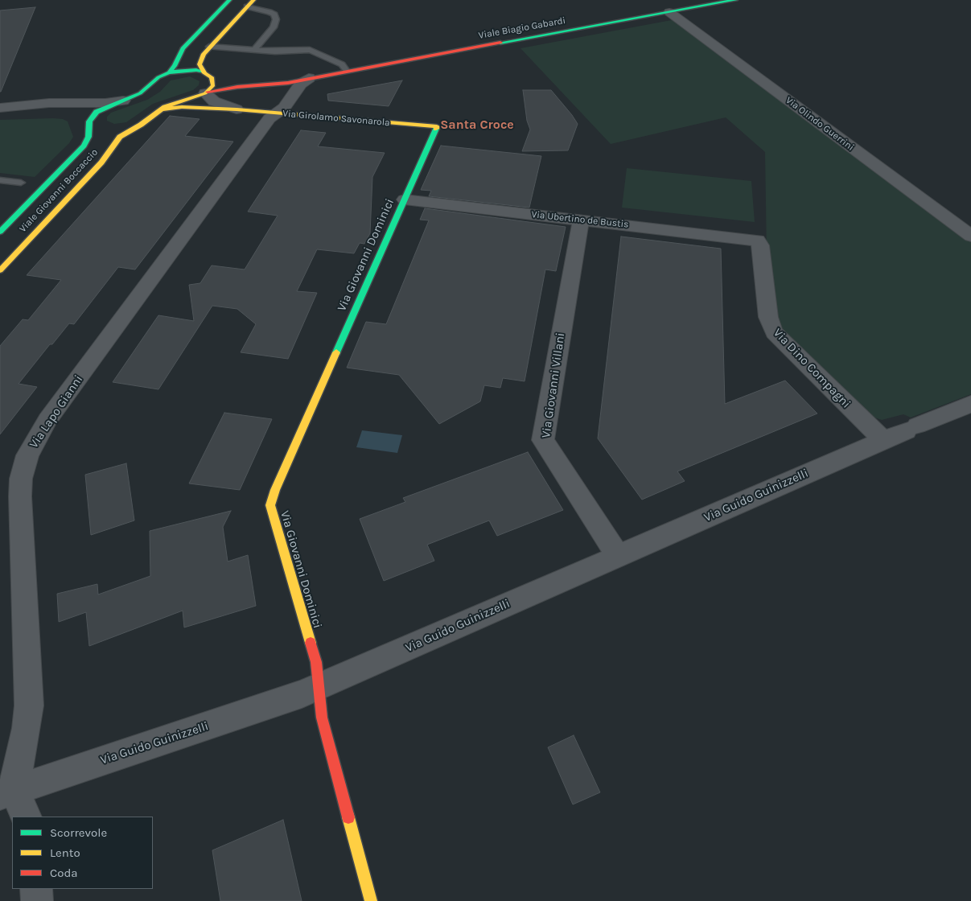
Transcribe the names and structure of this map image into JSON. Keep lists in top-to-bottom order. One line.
{"streets":{"street":["Viale Biagio Gabardi","Via Girolamo Savonarola","Via Olindo Guerrini","Viale Giovanni Boccaccio","Via Ubertino de Bustis","Via Giovanni Dominici","Via Dino Compagni","Via Giovanni Villani","Via Lapo Gianni","Via Guido Guinizzelli"]},"crossings":[["Viale Biagio Gabardi","Via Girolamo Savonarola"],["Viale Biagio Gabardi","Via Olindo Guerrini"],["Viale Biagio Gabardi","Viale Giovanni Boccaccio"],["Viale Biagio Gabardi","Via Lapo Gianni"],["Via Girolamo Savonarola","Viale Giovanni Boccaccio"],["Via Girolamo Savonarola","Via Giovanni Dominici"],["Via Girolamo Savonarola","Via Lapo Gianni"],["Via Ubertino de Bustis","Via Giovanni Dominici"],["Via Ubertino de Bustis","Via Dino Compagni"],["Via Ubertino de Bustis","Via Giovanni Villani"],["Via Giovanni Dominici","Via Guido Guinizzelli"],["Via Dino Compagni","Via Guido Guinizzelli"],["Via Giovanni Villani","Via Guido Guinizzelli"],["Via Lapo Gianni","Via Guido Guinizzelli"]],"districts":["Santa Croce"],"legend":["Scorrevole","Lento","Coda"]}
